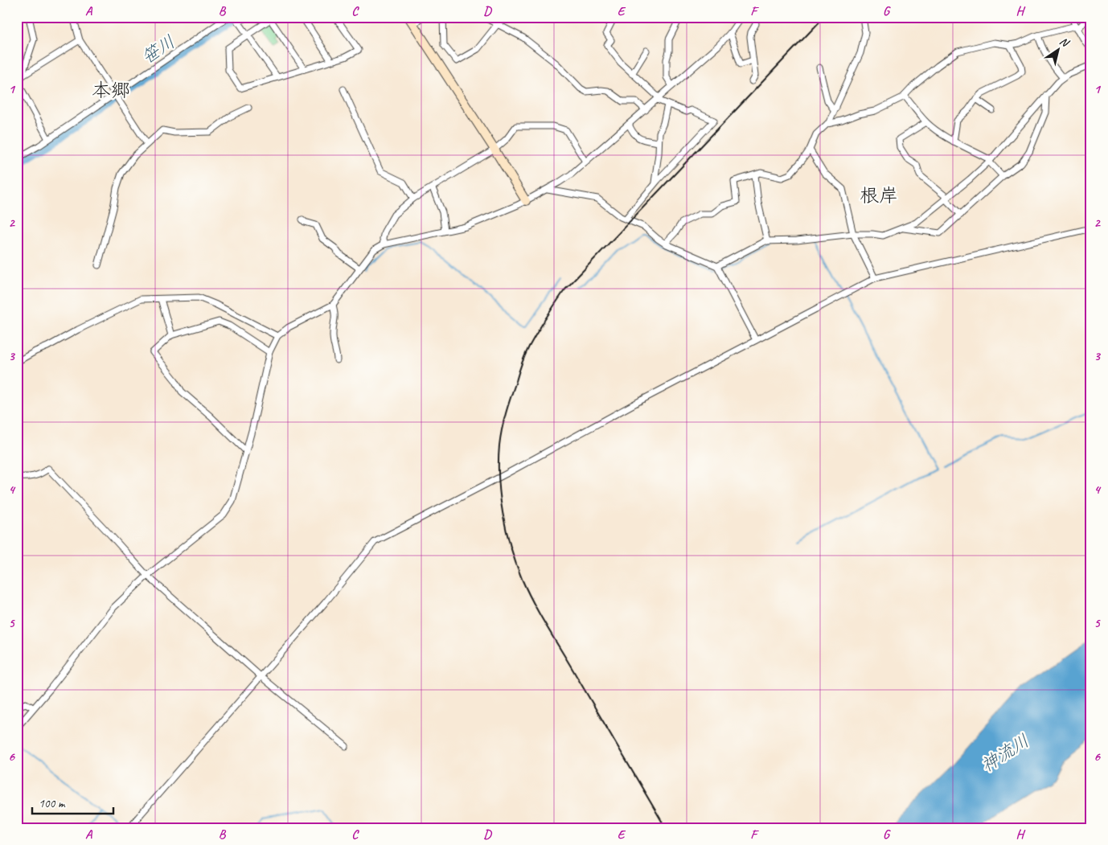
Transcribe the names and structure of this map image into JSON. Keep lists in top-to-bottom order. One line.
{"districts":["本郷","根岸"],"water":["笹川","神流川"],"scale_bar":"100 m","north":"top right","grid":{"columns":["A","B","C","D","E","F","G","H"],"rows":["1","2","3","4","5","6"]}}
